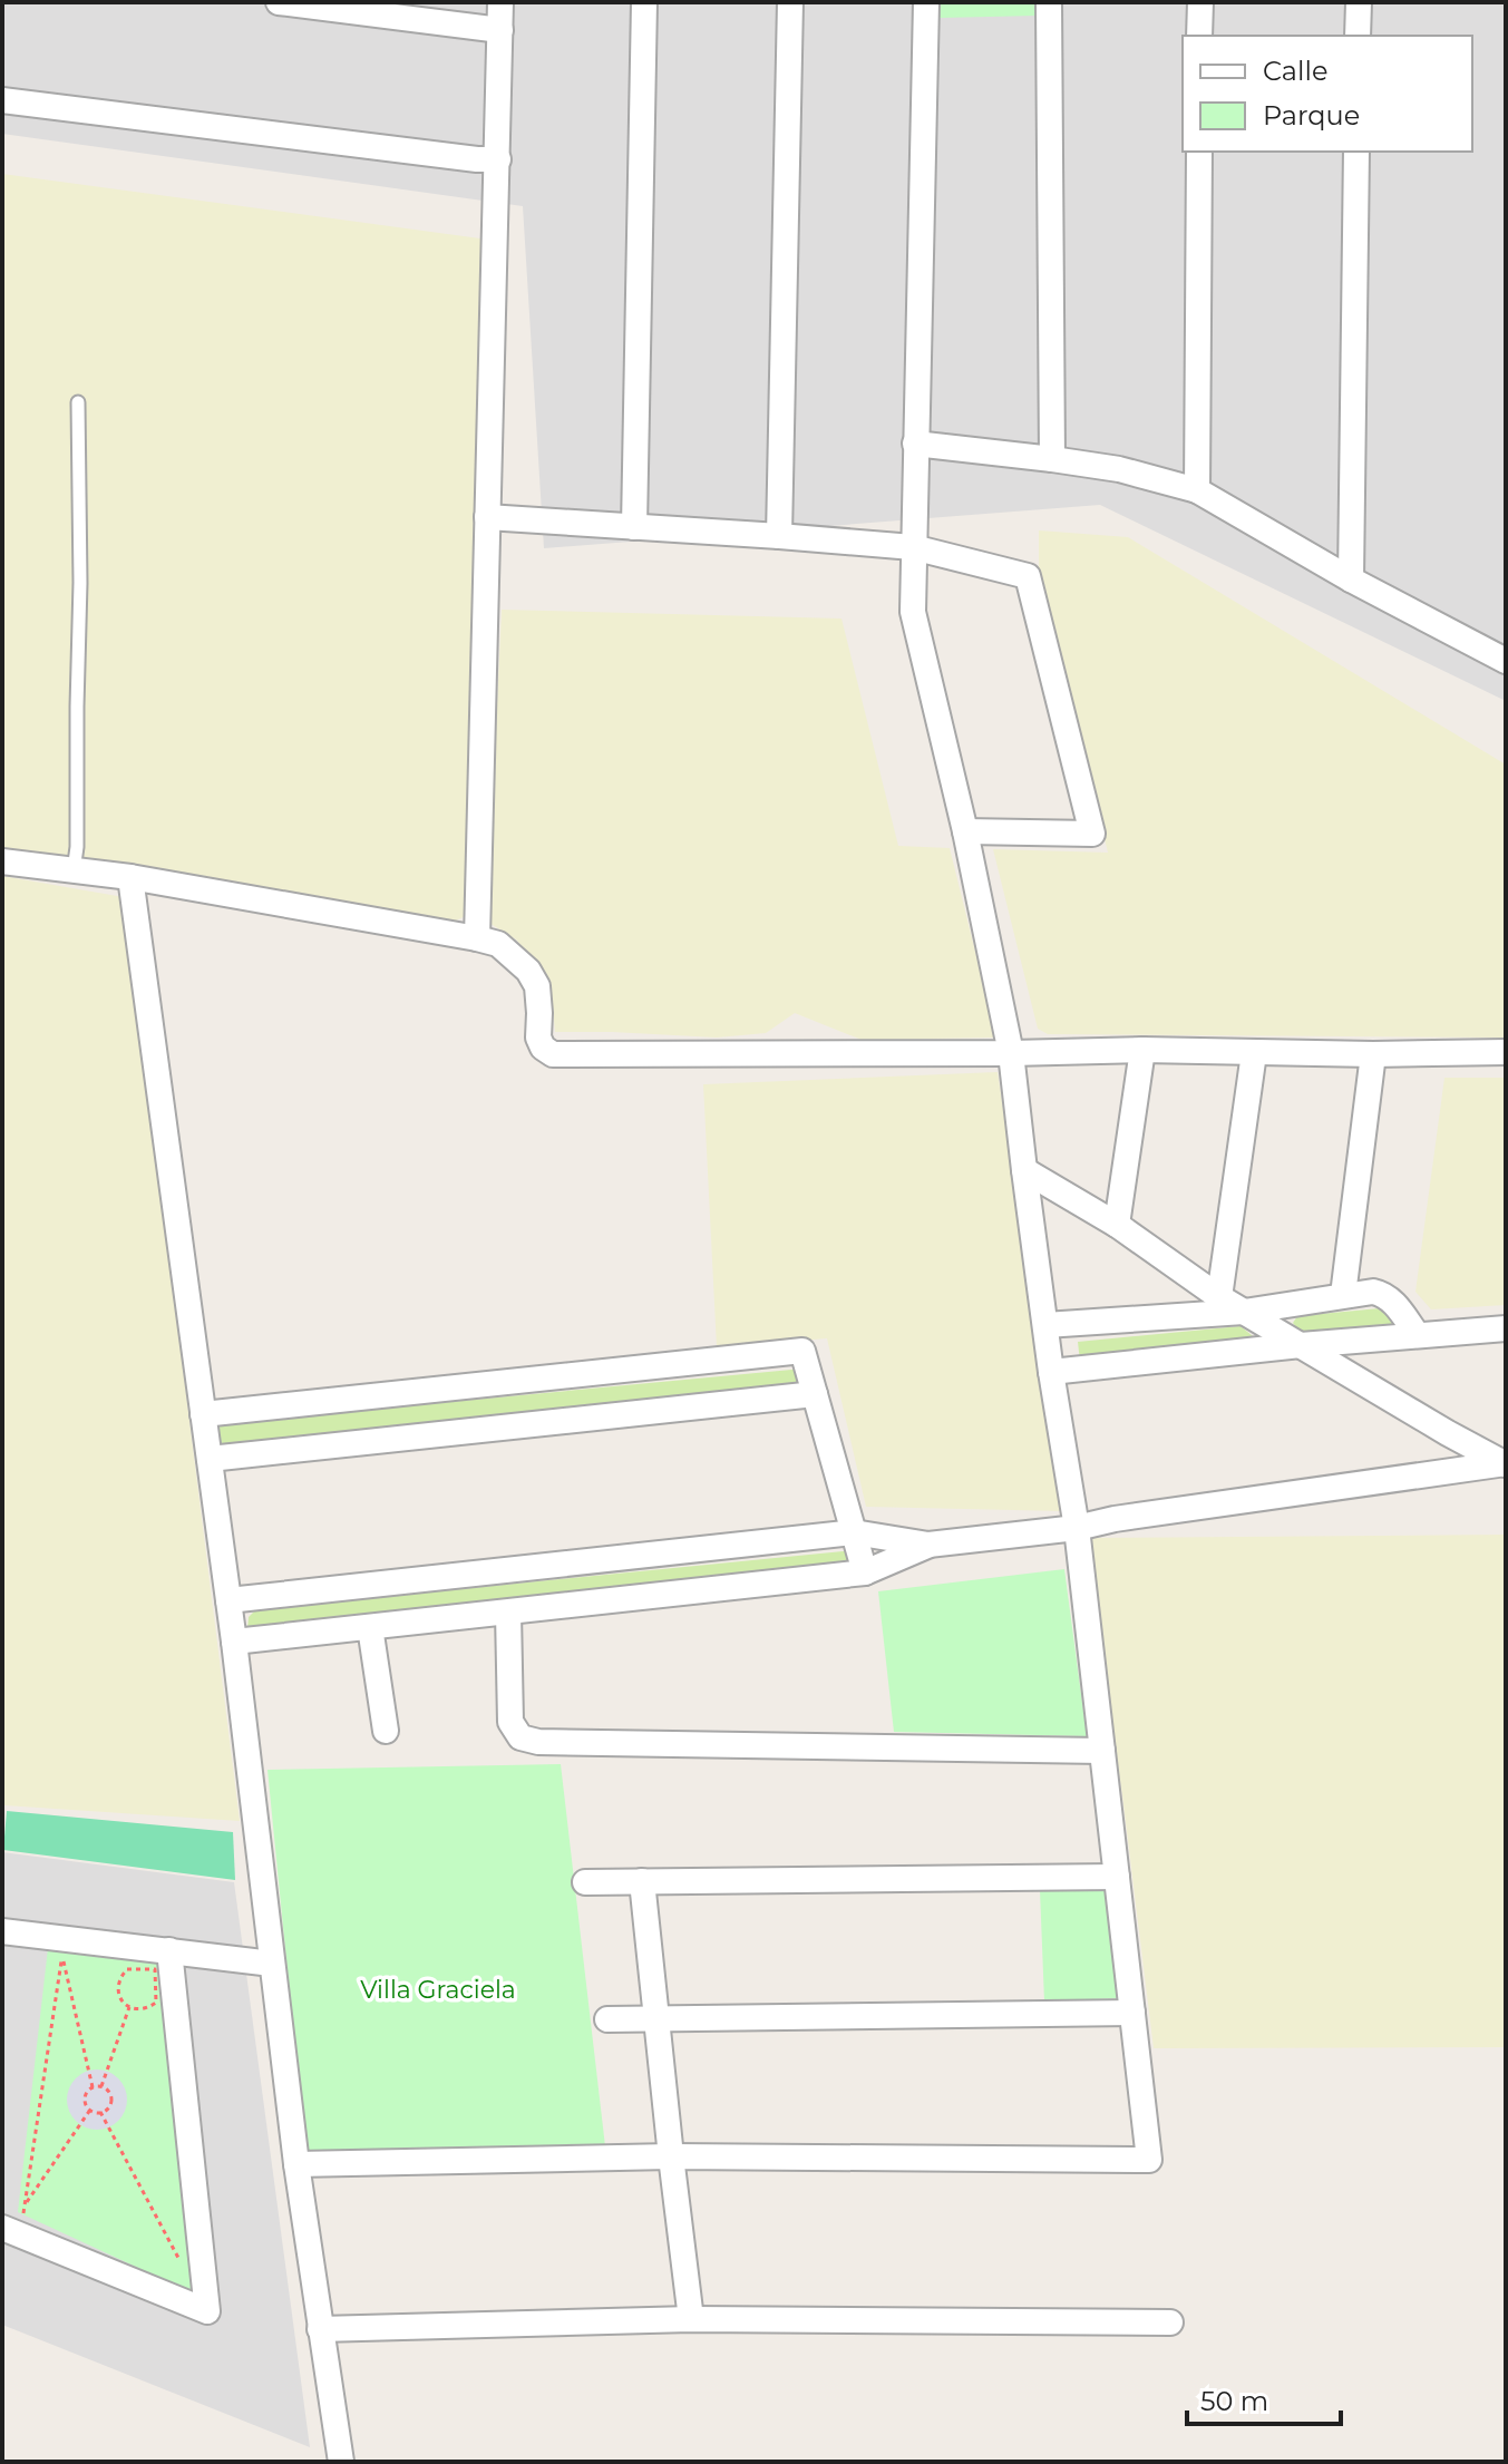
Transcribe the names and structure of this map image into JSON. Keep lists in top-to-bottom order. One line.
{"parks":["Villa Graciela"],"legend":["Calle","Parque"],"scale_bar":"50 m"}
